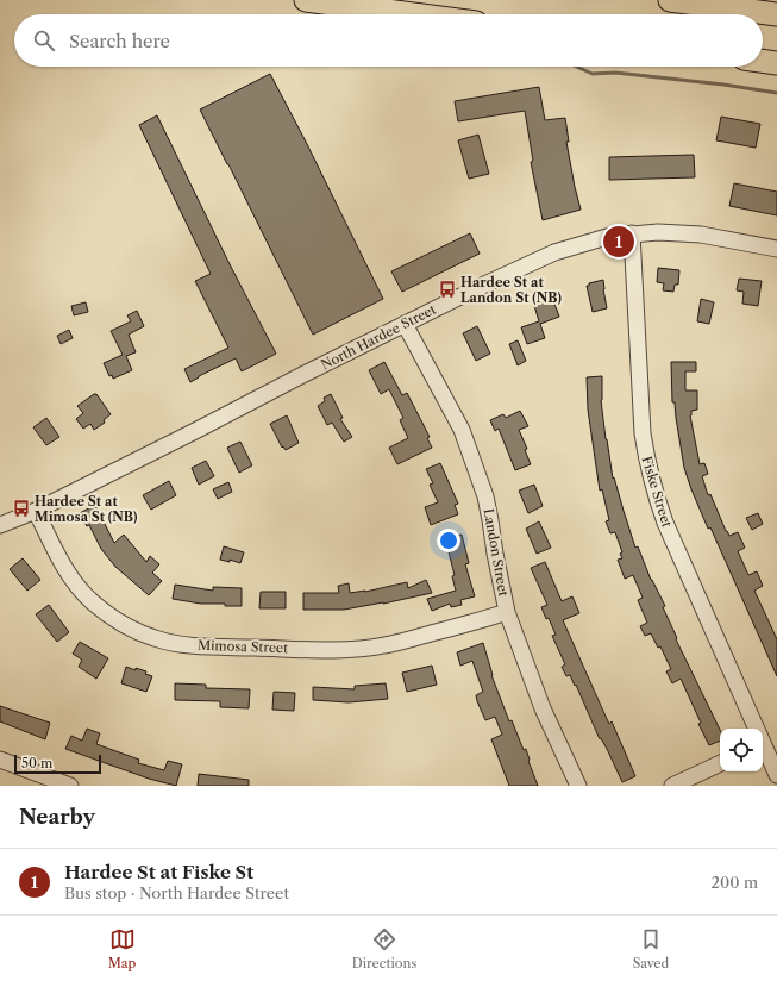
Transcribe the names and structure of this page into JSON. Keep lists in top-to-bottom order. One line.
{"streets":{"street":["North Hardee Street","Fiske Street","Landon Street","Mimosa Street"]},"crossings":[["North Hardee Street","Fiske Street"],["North Hardee Street","Landon Street"],["North Hardee Street","Mimosa Street"],["Landon Street","Mimosa Street"]],"places":{"bus stop":["Hardee St at Landon St (NB)","Hardee St at Mimosa St (NB)"]},"scale_bar":"50 m","page":{"search":"Search here","pins":"1","scale":"50 m","heading":"Nearby","list":[{"mark":"1","name":"Hardee St at Fiske St","note":"Bus stop · North Hardee Street","value":"200 m"}],"nav":["Map","Directions","Saved"]}}
